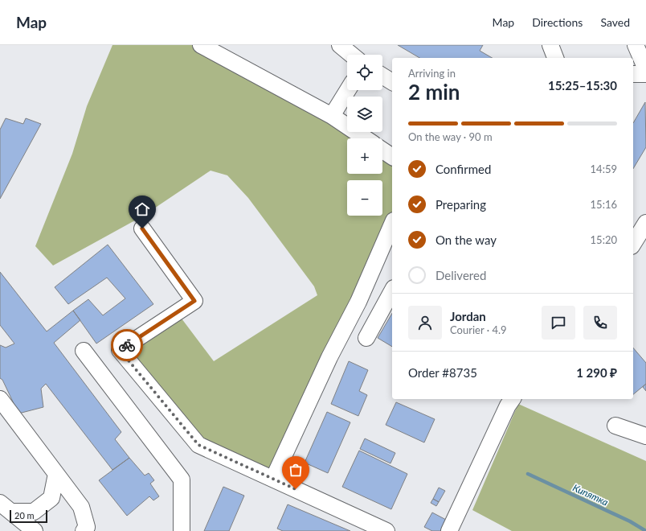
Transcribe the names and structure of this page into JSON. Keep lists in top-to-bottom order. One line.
{"water":["Кипятка"],"scale_bar":"20 m","page":{"header":"Map","nav":["Map","Directions","Saved"],"map_buttons":["+","−"],"heading":["2 min","Arriving in","15:25–15:30"],"panel":["Jordan","Courier · 4.9","Order #8735","1 290 ₽"],"bar":"On the way · 90 m","list":[["Confirmed","14:59"],["Preparing","15:16"],["On the way","15:20"],"Delivered"],"scale":"20 m"}}
